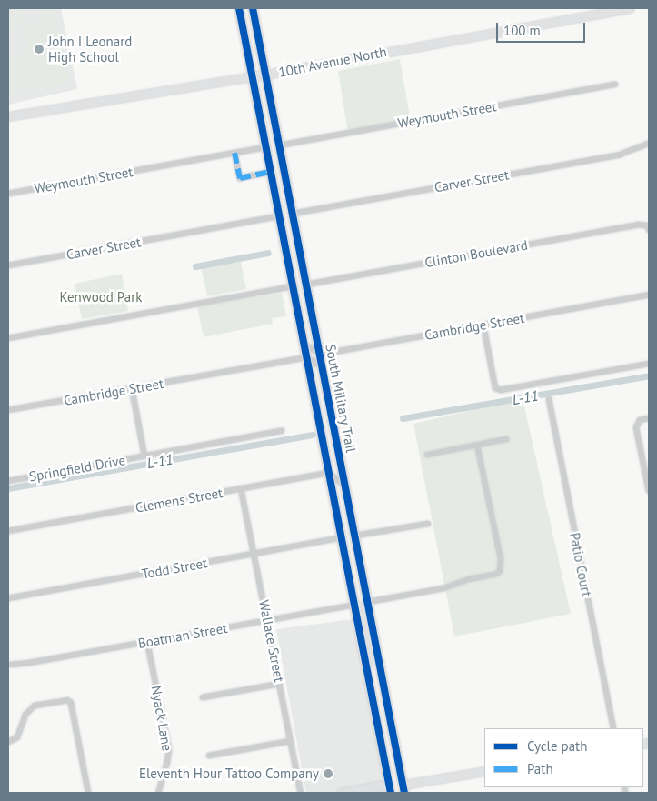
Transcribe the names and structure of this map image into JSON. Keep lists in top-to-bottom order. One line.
{"streets":{"main road":["South Military Trail"],"street":["10th Avenue North","Weymouth Street","Carver Street","Clinton Boulevard","Cambridge Street","Springfield Drive","Clemens Street","Patio Court","Todd Street","Boatman Street","Wallace Street","Nyack Lane"]},"crossings":[["10th Avenue North","South Military Trail"],["Weymouth Street","South Military Trail"],["Carver Street","South Military Trail"],["Clinton Boulevard","South Military Trail"],["Cambridge Street","South Military Trail"],["South Military Trail","Clemens Street"],["South Military Trail","Todd Street"],["South Military Trail","Boatman Street"],["Clemens Street","Wallace Street"],["Todd Street","Wallace Street"],["Boatman Street","Wallace Street"],["Boatman Street","Nyack Lane"]],"water":["L-11"],"parks":["Kenwood Park"],"places":["John I Leonard High School","Eleventh Hour Tattoo Company"],"legend":["Cycle path","Path"],"scale_bar":"100 m"}
